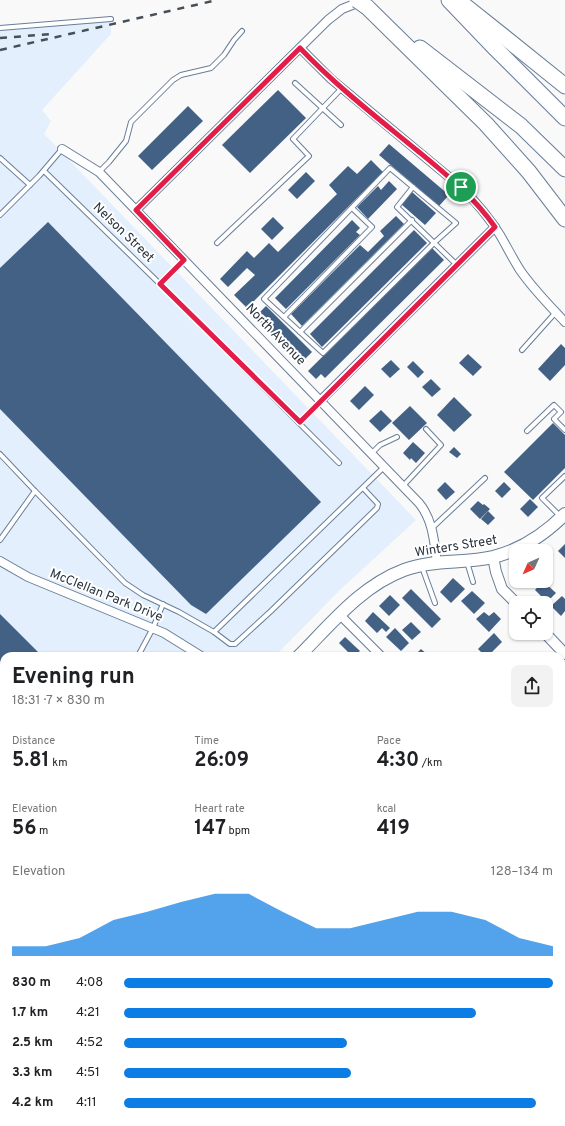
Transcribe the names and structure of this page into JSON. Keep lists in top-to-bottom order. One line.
{"streets":{"main road":["Winters Street"],"street":["North Avenue","McClellan Park Drive"],"lane":["Nelson Street"]},"crossings":[["North Avenue","Winters Street"]],"north":"bottom left","page":{"heading":["Evening run","18:31 · 7 × 830 m"],"stats":[["Distance","5.81 km"],["Time","26:09"],["Pace","4:30 /km"],["Elevation","56 m"],["Heart rate","147 bpm"],["kcal","419"]],"chart":["Elevation","128–134 m"],"list":[{"name":"830 m","note":"4:08"},{"name":"1.7 km","note":"4:21"},{"name":"2.5 km","note":"4:52"},{"name":"3.3 km","note":"4:51"},{"name":"4.2 km","note":"4:11"}]}}
